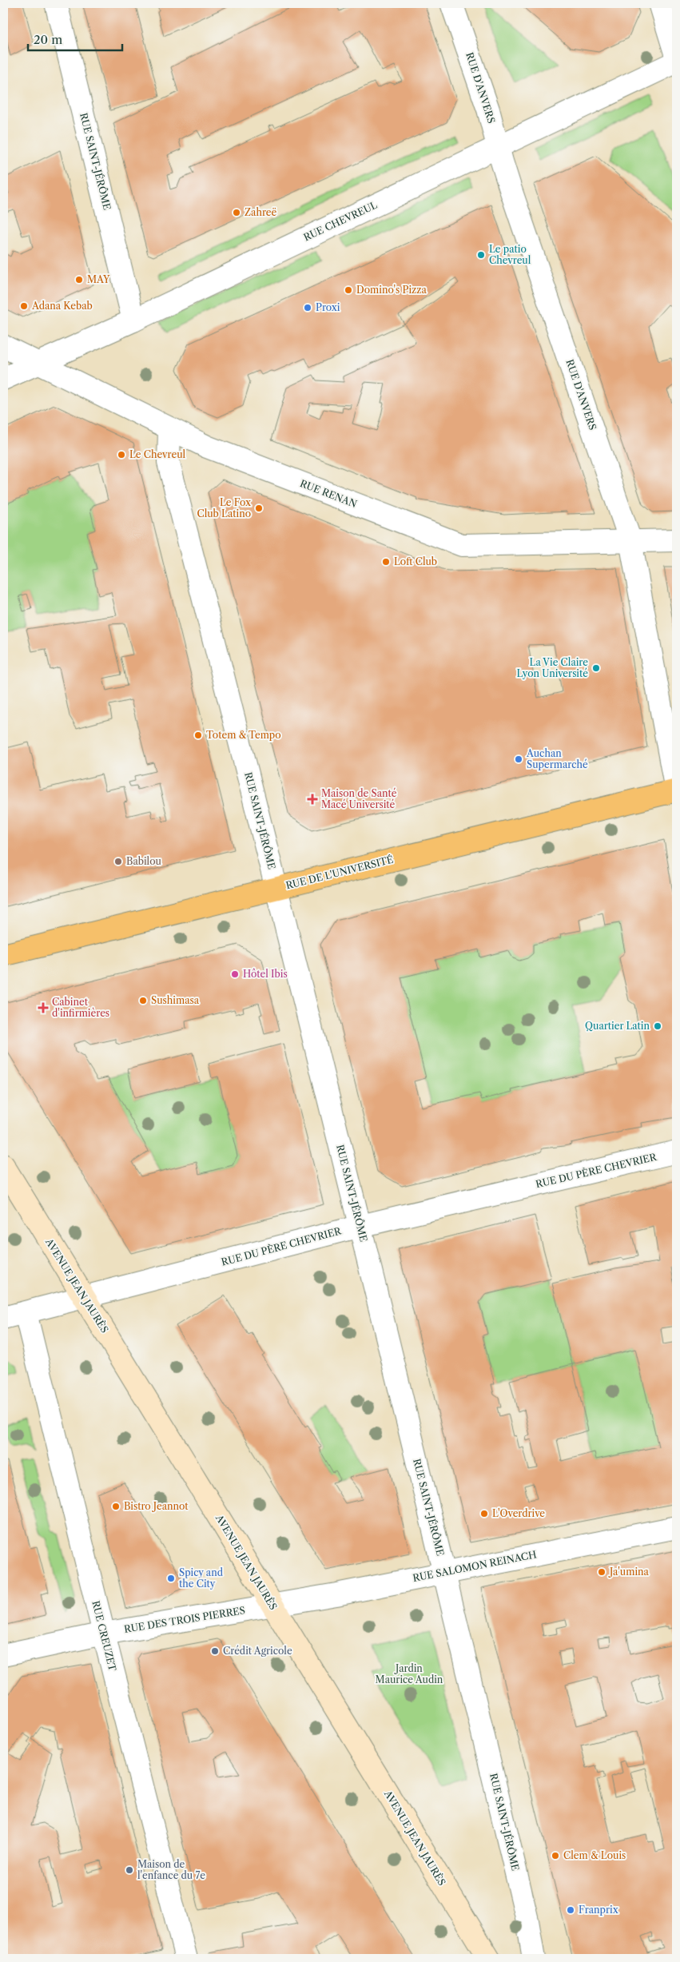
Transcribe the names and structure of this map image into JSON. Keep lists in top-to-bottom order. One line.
{"streets":{"main road":["RUE DE L'UNIVERSITÉ","AVENUE JEAN JAURÈS"],"street":["RUE D'ANVERS","RUE SAINT-JÉRÔME","RUE CHEVREUL","RUE RENAN","RUE DU PÈRE CHEVRIER","RUE SALOMON REINACH","RUE DES TROIS PIERRES","RUE CREUZET"]},"crossings":[["RUE D'ANVERS","RUE CHEVREUL"],["RUE D'ANVERS","RUE RENAN"],["RUE D'ANVERS","RUE DE L'UNIVERSITÉ"],["RUE SAINT-JÉRÔME","RUE CHEVREUL"],["RUE SAINT-JÉRÔME","RUE RENAN"],["RUE SAINT-JÉRÔME","RUE DE L'UNIVERSITÉ"],["RUE SAINT-JÉRÔME","RUE DU PÈRE CHEVRIER"],["RUE SAINT-JÉRÔME","RUE SALOMON REINACH"],["RUE CHEVREUL","RUE RENAN"],["RUE DU PÈRE CHEVRIER","AVENUE JEAN JAURÈS"],["RUE DU PÈRE CHEVRIER","RUE CREUZET"],["AVENUE JEAN JAURÈS","RUE SALOMON REINACH"],["AVENUE JEAN JAURÈS","RUE DES TROIS PIERRES"],["RUE SALOMON REINACH","RUE DES TROIS PIERRES"],["RUE DES TROIS PIERRES","RUE CREUZET"]],"parks":["Jardin Maurice Audin"],"places":{"other":["Zahreë","Le patio Chevreul","MAY","Domino's Pizza","Adana Kebab","Proxi","Le Chevreul","Le Fox Club Latino","Loft Club","La Vie Claire Lyon Université","Totem & Tempo","Auchan Supermarché","Babilou","Hôtel Ibis","Sushimasa","Quartier Latin","Bistro Jeannot","L'Overdrive","Ja'umina","Spicy and the City","Crédit Agricole","Clem & Louis","Maison de l'enfance du 7e","Franprix"],"health":["Maison de Santé Macé Université","Cabinet d'infirmières"]},"scale_bar":"20 m"}
